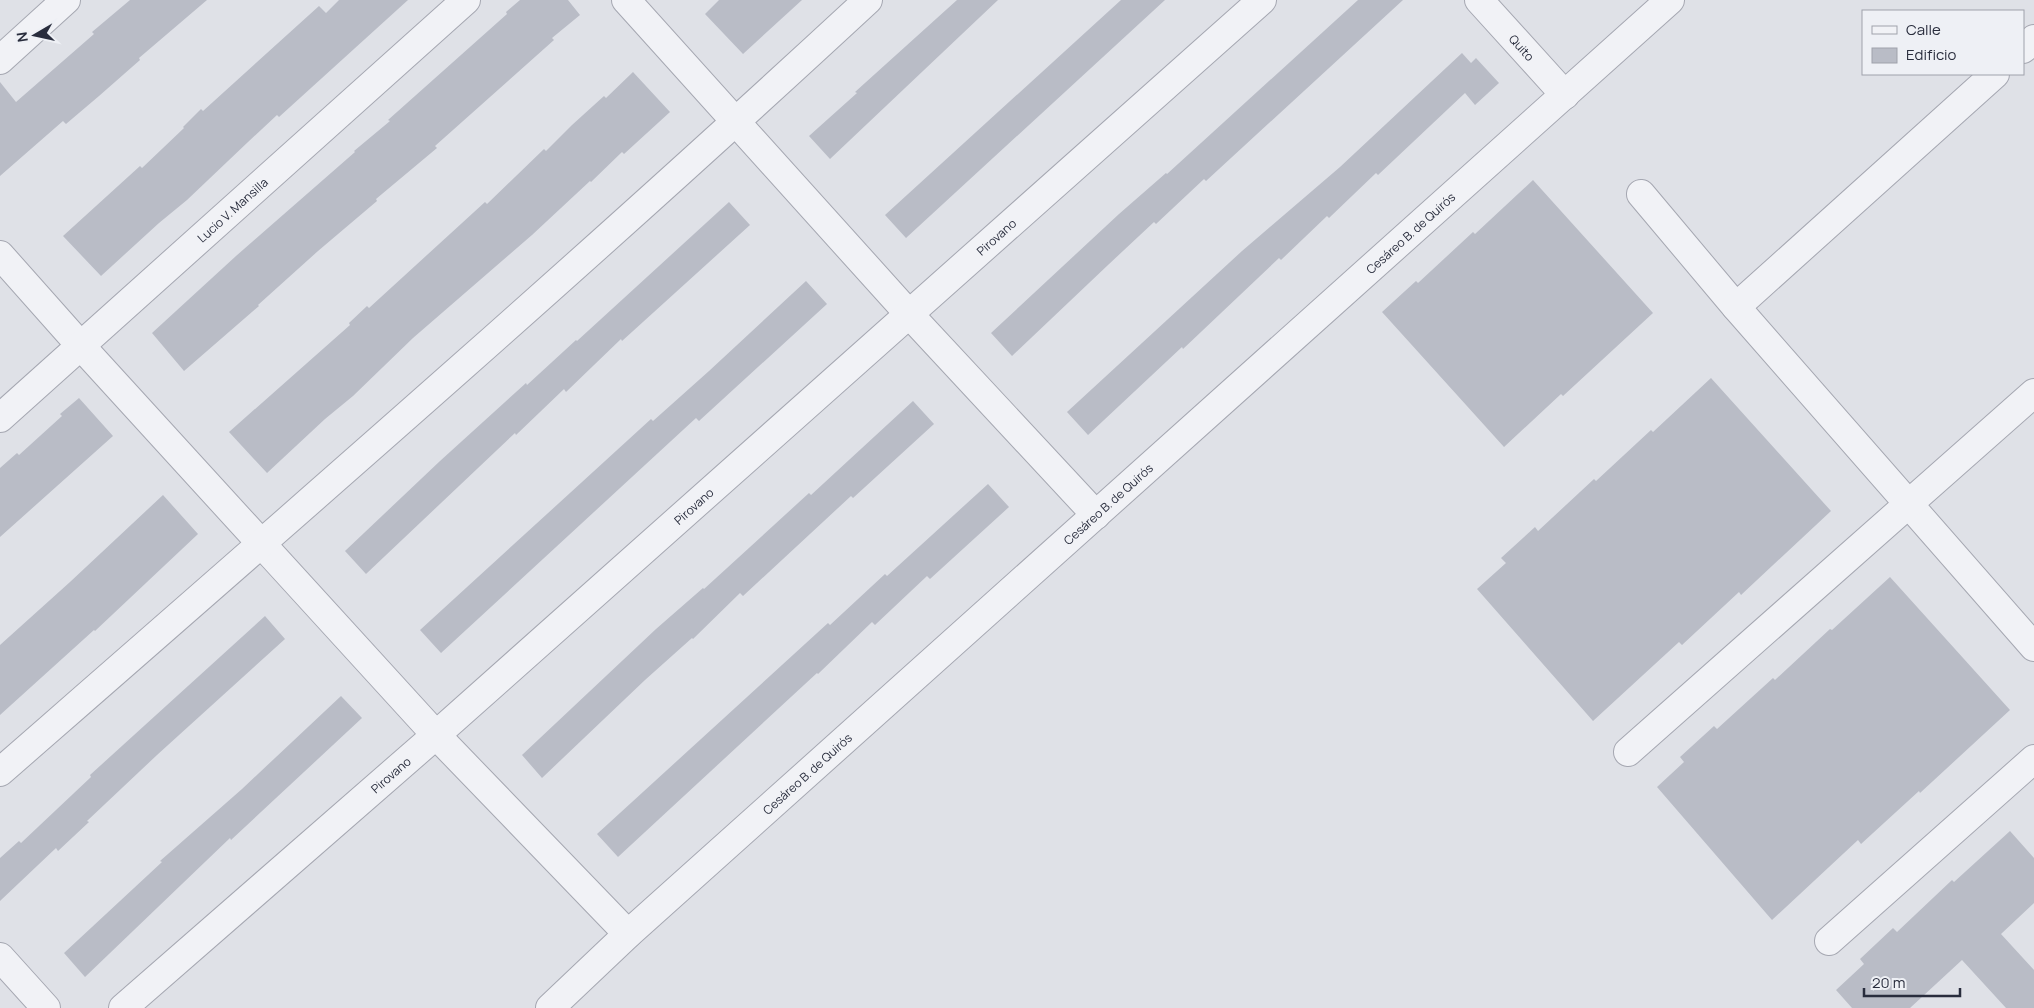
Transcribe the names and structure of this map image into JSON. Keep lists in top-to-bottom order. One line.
{"streets":{"street":["Quito","Lucio V. Mansilla","Cesáreo B. de Quirós","Pirovano"]},"crossings":[["Quito","Cesáreo B. de Quirós"]],"legend":["Calle","Edificio"],"scale_bar":"20 m","north":"left"}
